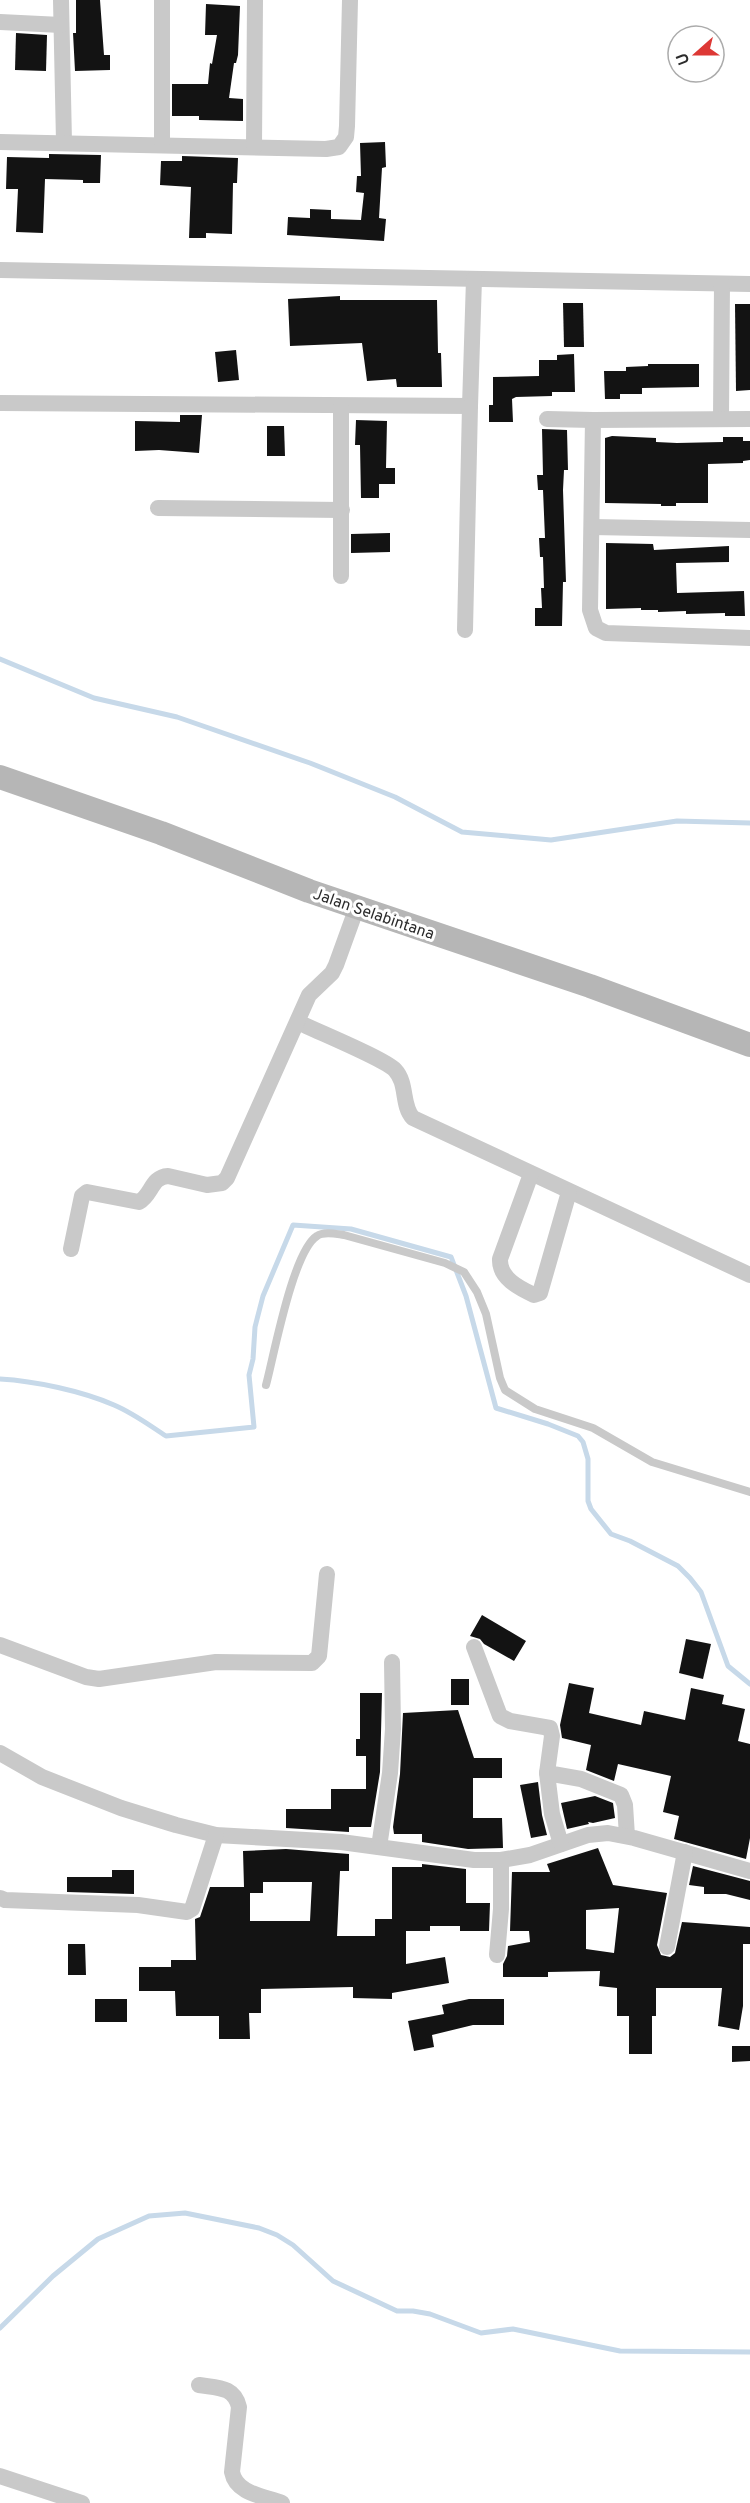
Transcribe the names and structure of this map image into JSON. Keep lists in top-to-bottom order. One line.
{"streets":{"street":["Jalan Selabintana"]},"north":"left"}
